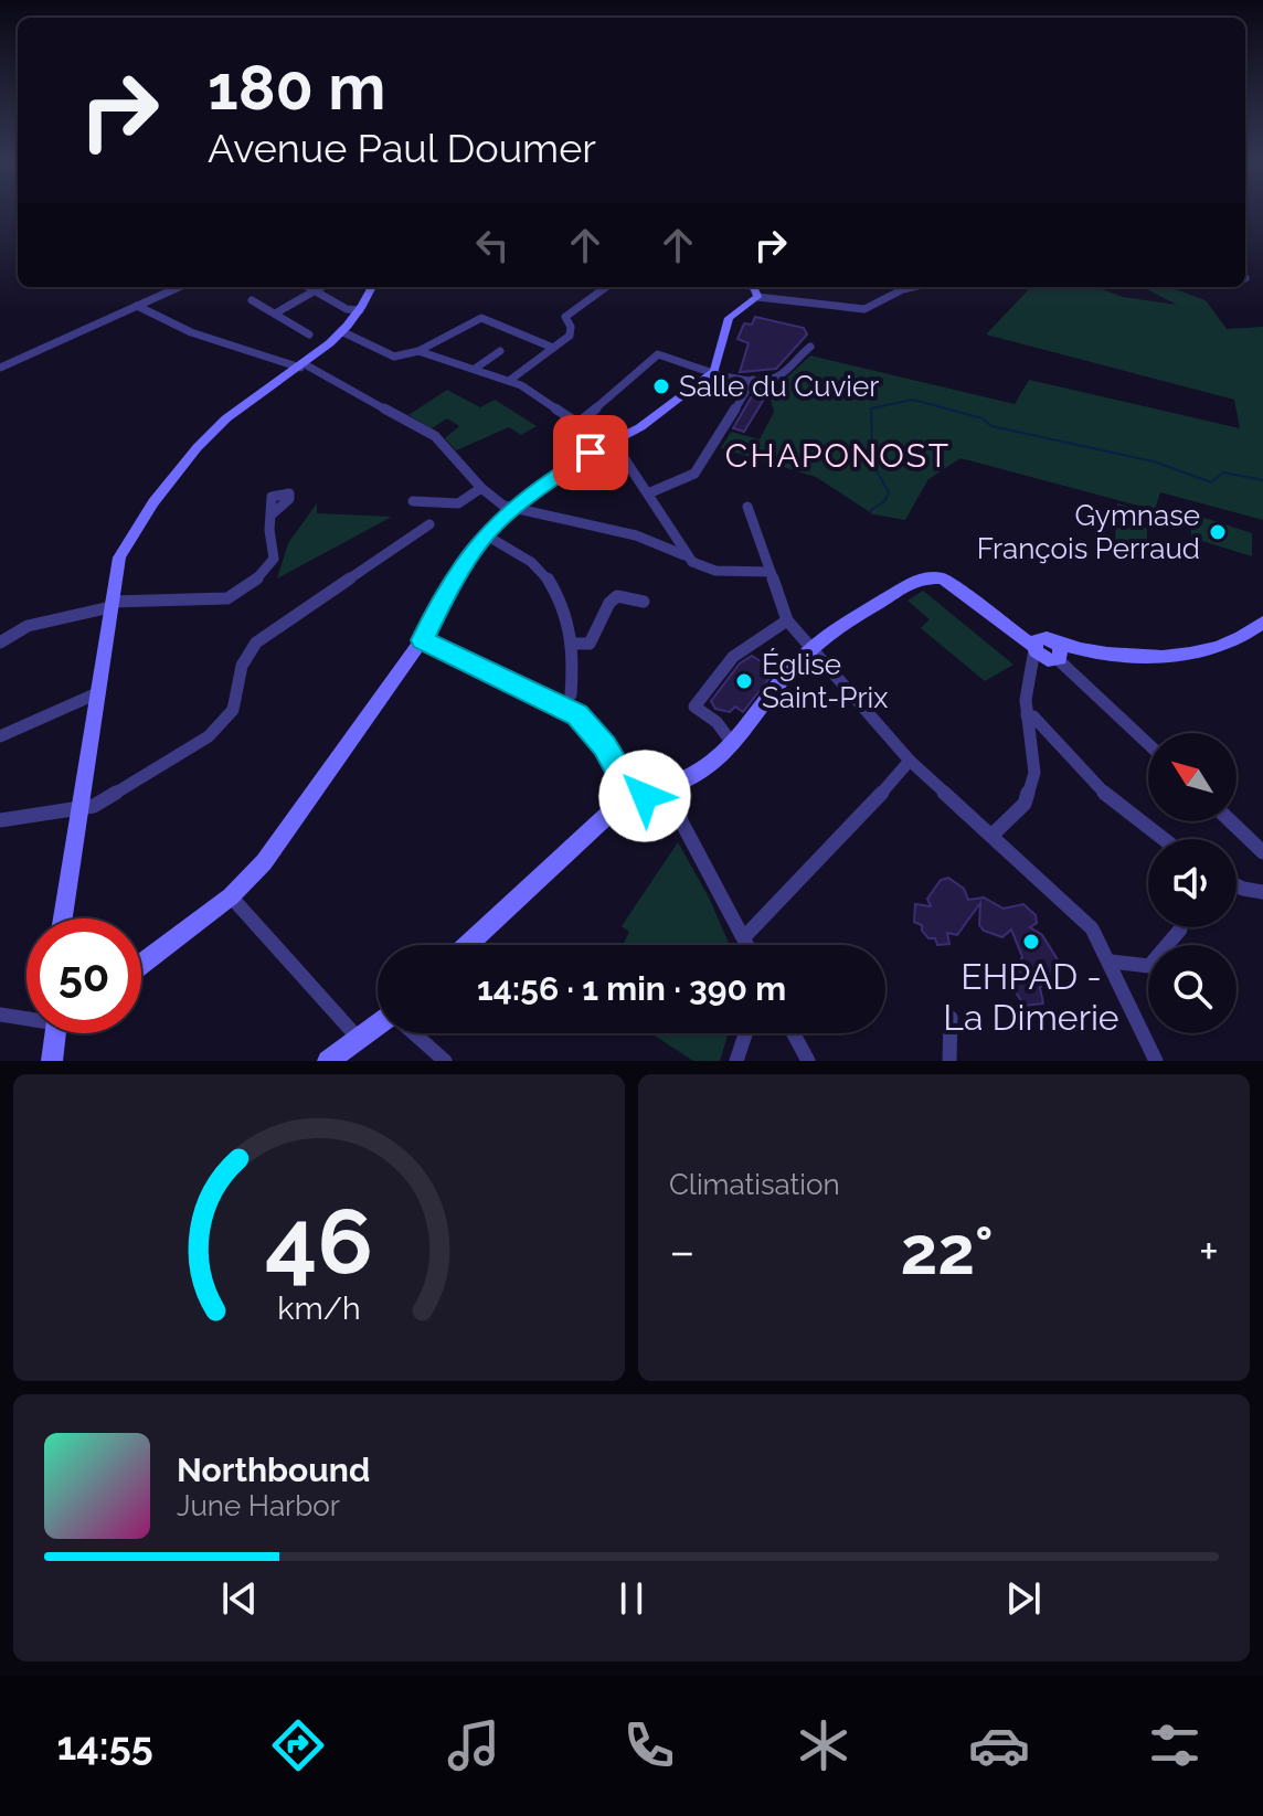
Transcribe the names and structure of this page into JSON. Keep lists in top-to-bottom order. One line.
{"districts":["CHAPONOST"],"places":["Salle du Cuvier","Gymnase François Perraud","Église Saint-Prix","EHPAD - La Dimerie"],"north":"top left","page":{"turn":["180 m","Avenue Paul Doumer"],"limit":"50","trip":"14:56 · 1 min · 390 m","tile":"Climatisation","heat":["−","22°","+"],"song":["Northbound","June Harbor"],"tabs":"14:55","gauge":["46","km/h"]}}
